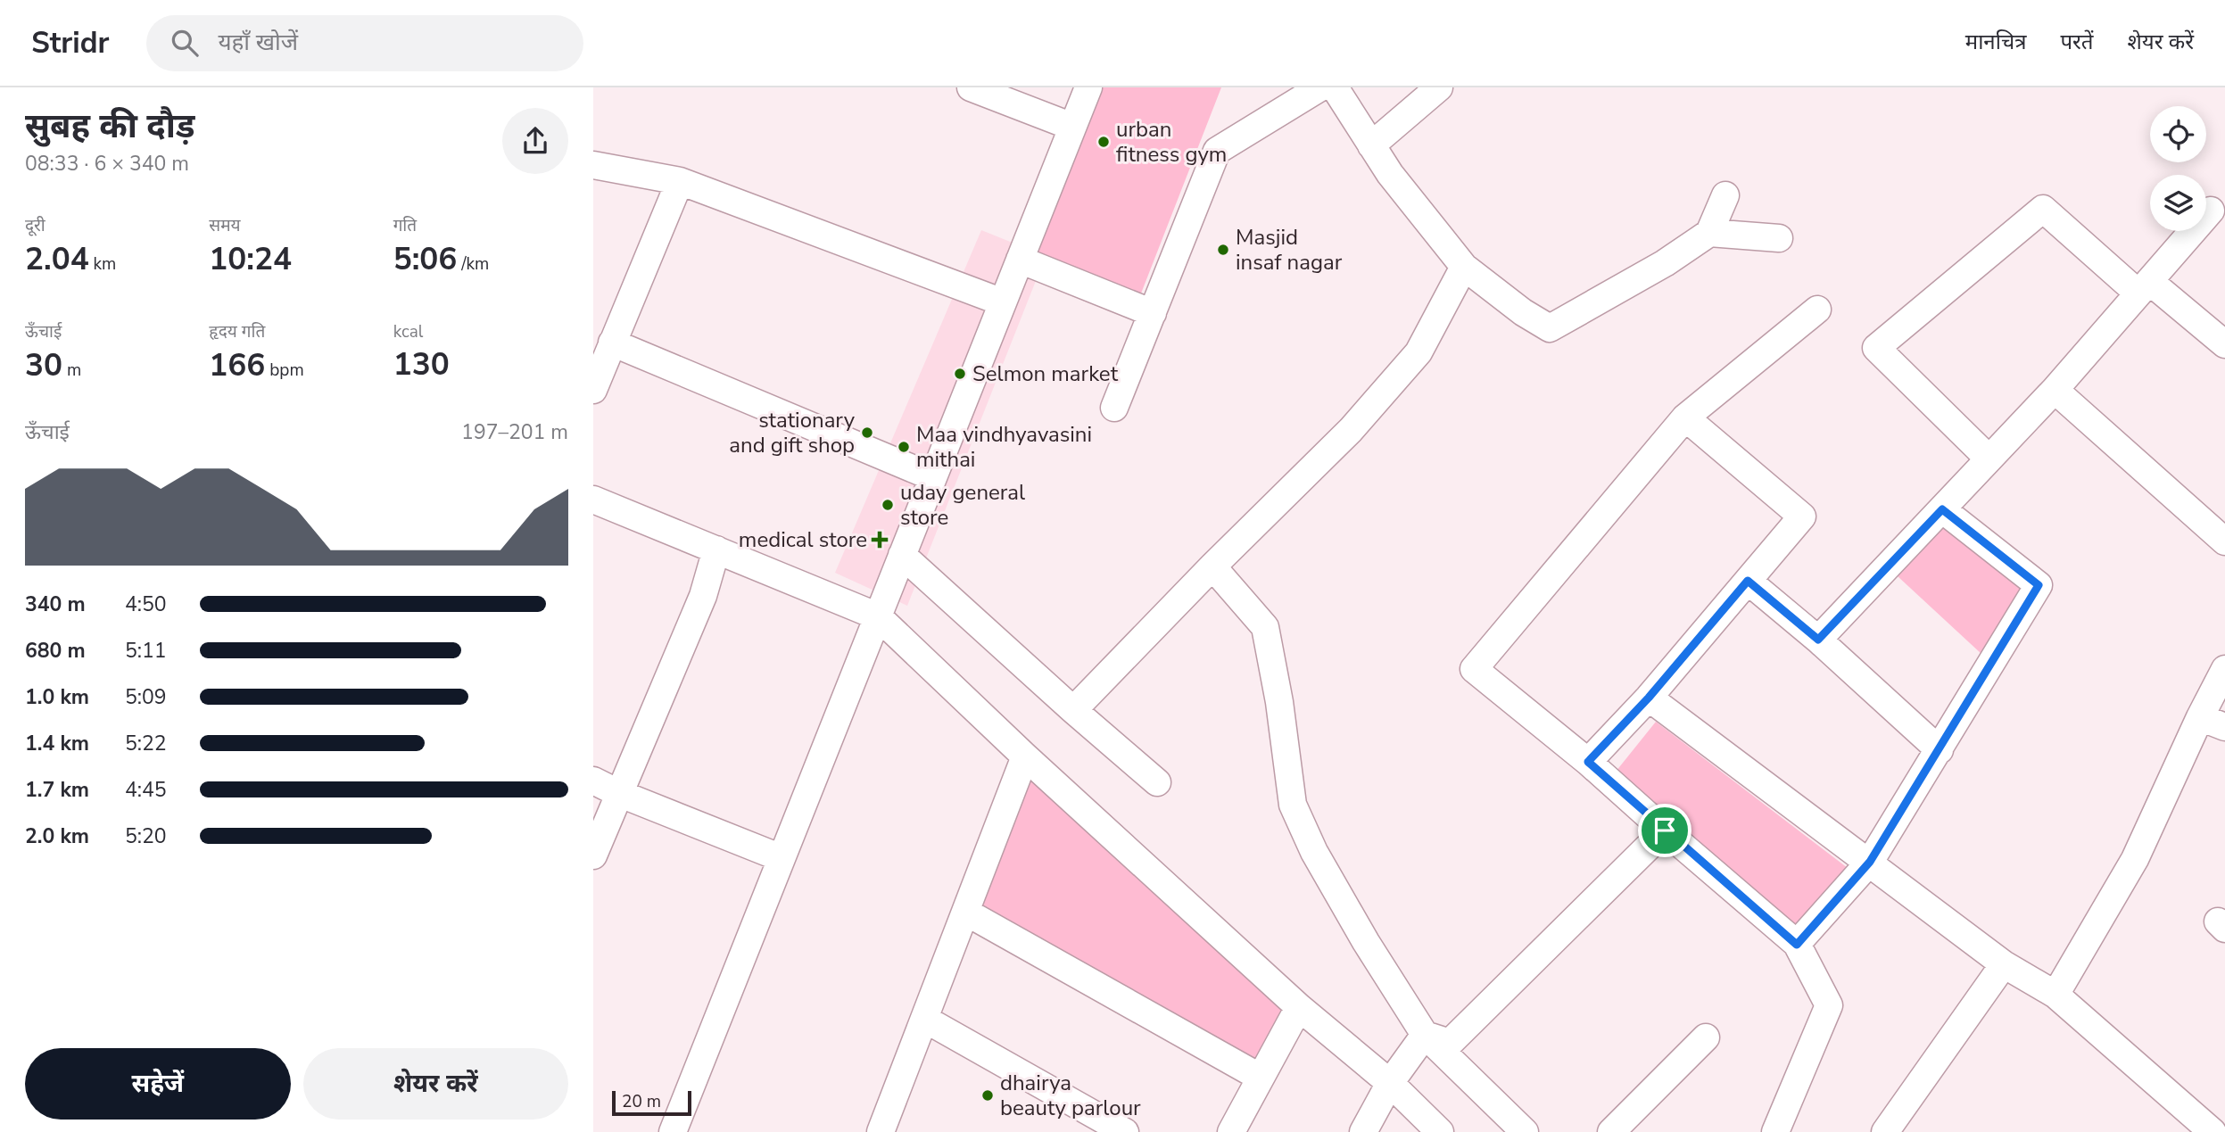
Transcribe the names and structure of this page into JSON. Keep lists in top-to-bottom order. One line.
{"places":{"other":["urban fitness gym","Masjid insaf nagar","Selmon market","stationary and gift shop","Maa vindhyavasini mithai","uday general store","dhairya beauty parlour"],"health":["medical store"]},"scale_bar":"20 m","page":{"header":"Stridr","search":"यहाँ खोजें","nav":["मानचित्र","परतें","शेयर करें"],"heading":["सुबह की दौड़","08:33 · 6 × 340 m"],"stats":[["दूरी","2.04 km"],["समय","10:24"],["गति","5:06 /km"],["ऊँचाई","30 m"],["हृदय गति","166 bpm"],["kcal","130"]],"chart":["ऊँचाई","197–201 m"],"list":[{"name":"340 m","note":"4:50"},{"name":"680 m","note":"5:11"},{"name":"1.0 km","note":"5:09"},{"name":"1.4 km","note":"5:22"},{"name":"1.7 km","note":"4:45"},{"name":"2.0 km","note":"5:20"}],"buttons":["सहेजें","शेयर करें"],"scale":"20 m"}}
